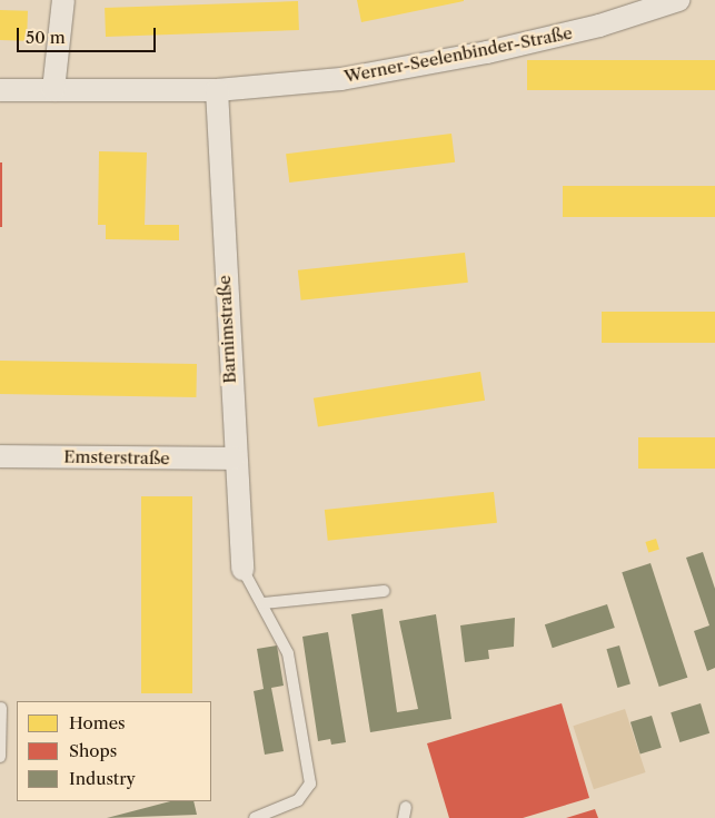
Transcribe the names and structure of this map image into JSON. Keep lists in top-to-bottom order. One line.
{"streets":{"street":["Werner-Seelenbinder-Straße","Barnimstraße","Emsterstraße"]},"crossings":[["Werner-Seelenbinder-Straße","Barnimstraße"],["Barnimstraße","Emsterstraße"]],"legend":["Homes","Shops","Industry"],"scale_bar":"50 m"}
